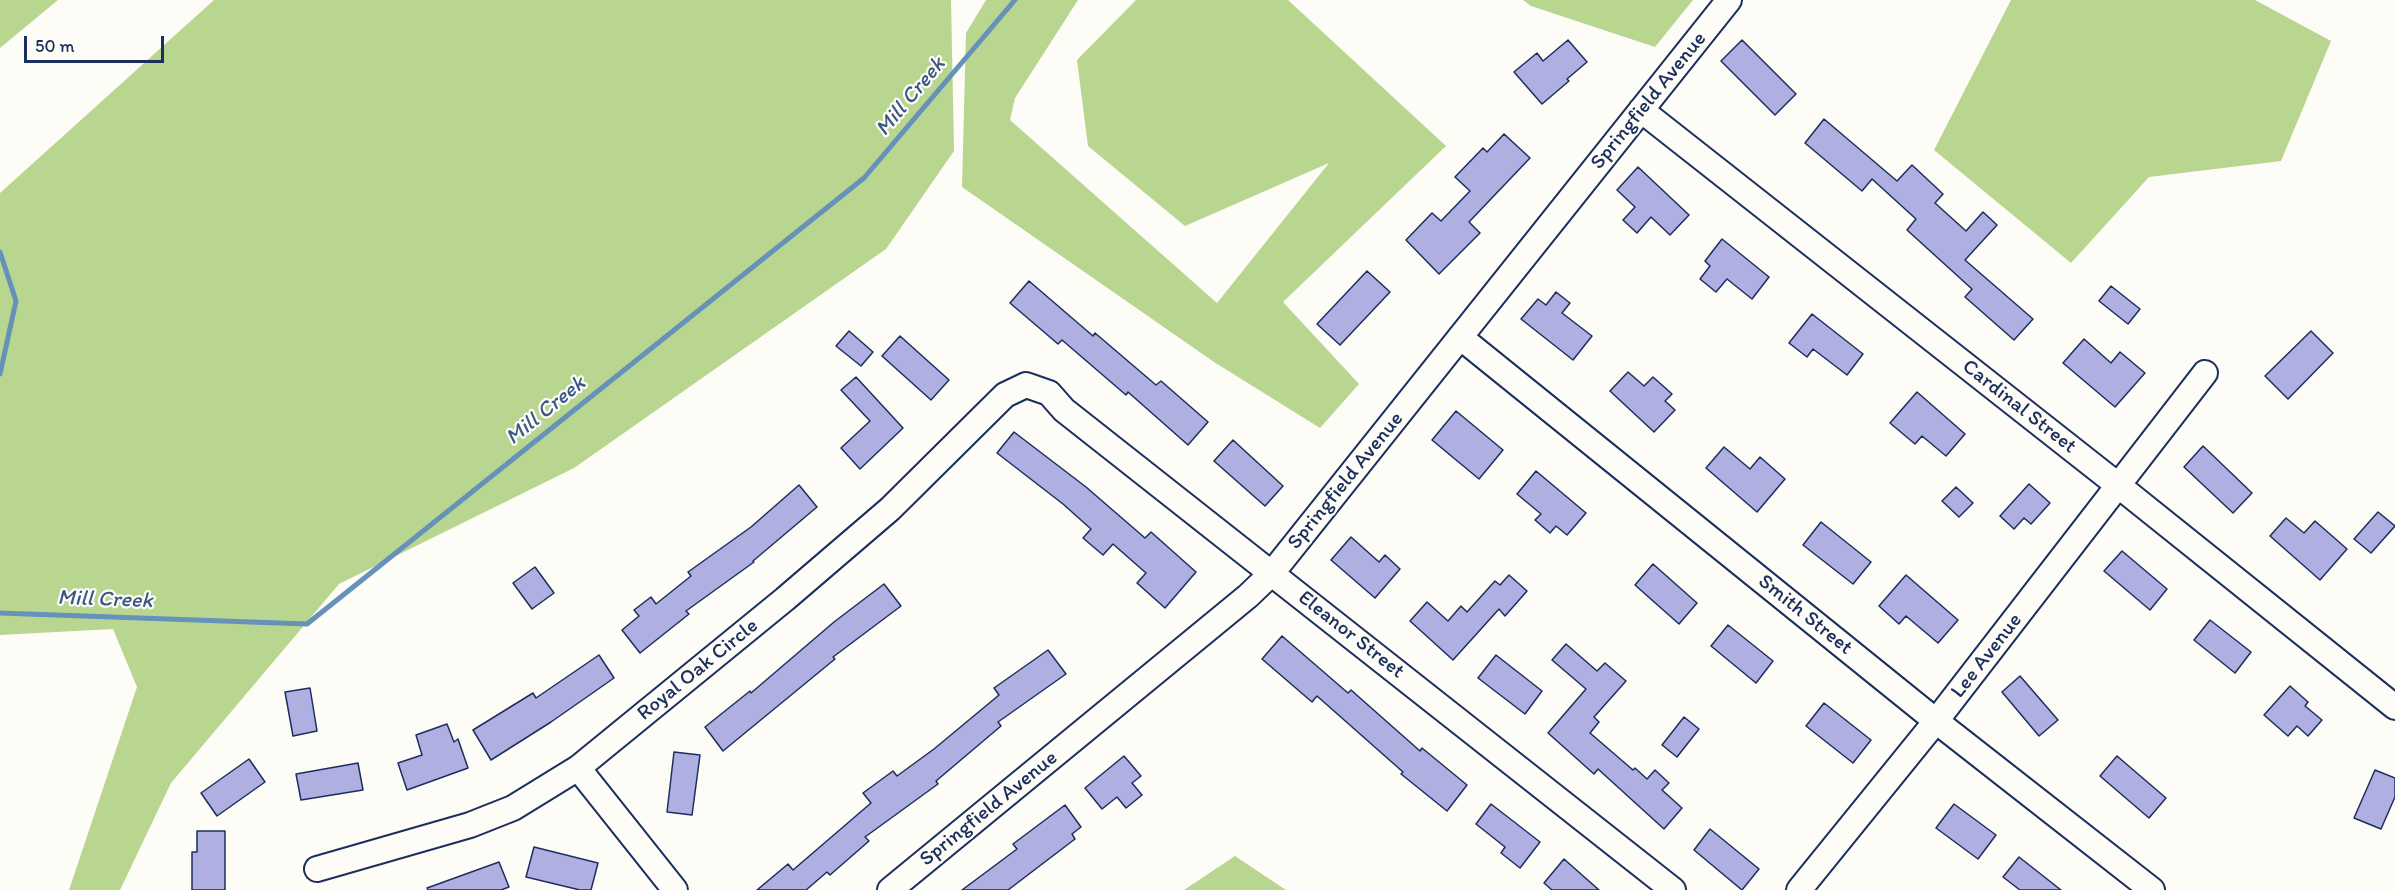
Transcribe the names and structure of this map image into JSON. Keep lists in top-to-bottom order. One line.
{"streets":{"street":["Springfield Avenue","Cardinal Street","Smith Street","Eleanor Street","Lee Avenue","Royal Oak Circle"]},"crossings":[["Springfield Avenue","Cardinal Street"],["Springfield Avenue","Smith Street"],["Springfield Avenue","Eleanor Street"],["Cardinal Street","Lee Avenue"],["Smith Street","Lee Avenue"],["Eleanor Street","Royal Oak Circle"]],"water":["Mill Creek"],"scale_bar":"50 m"}
